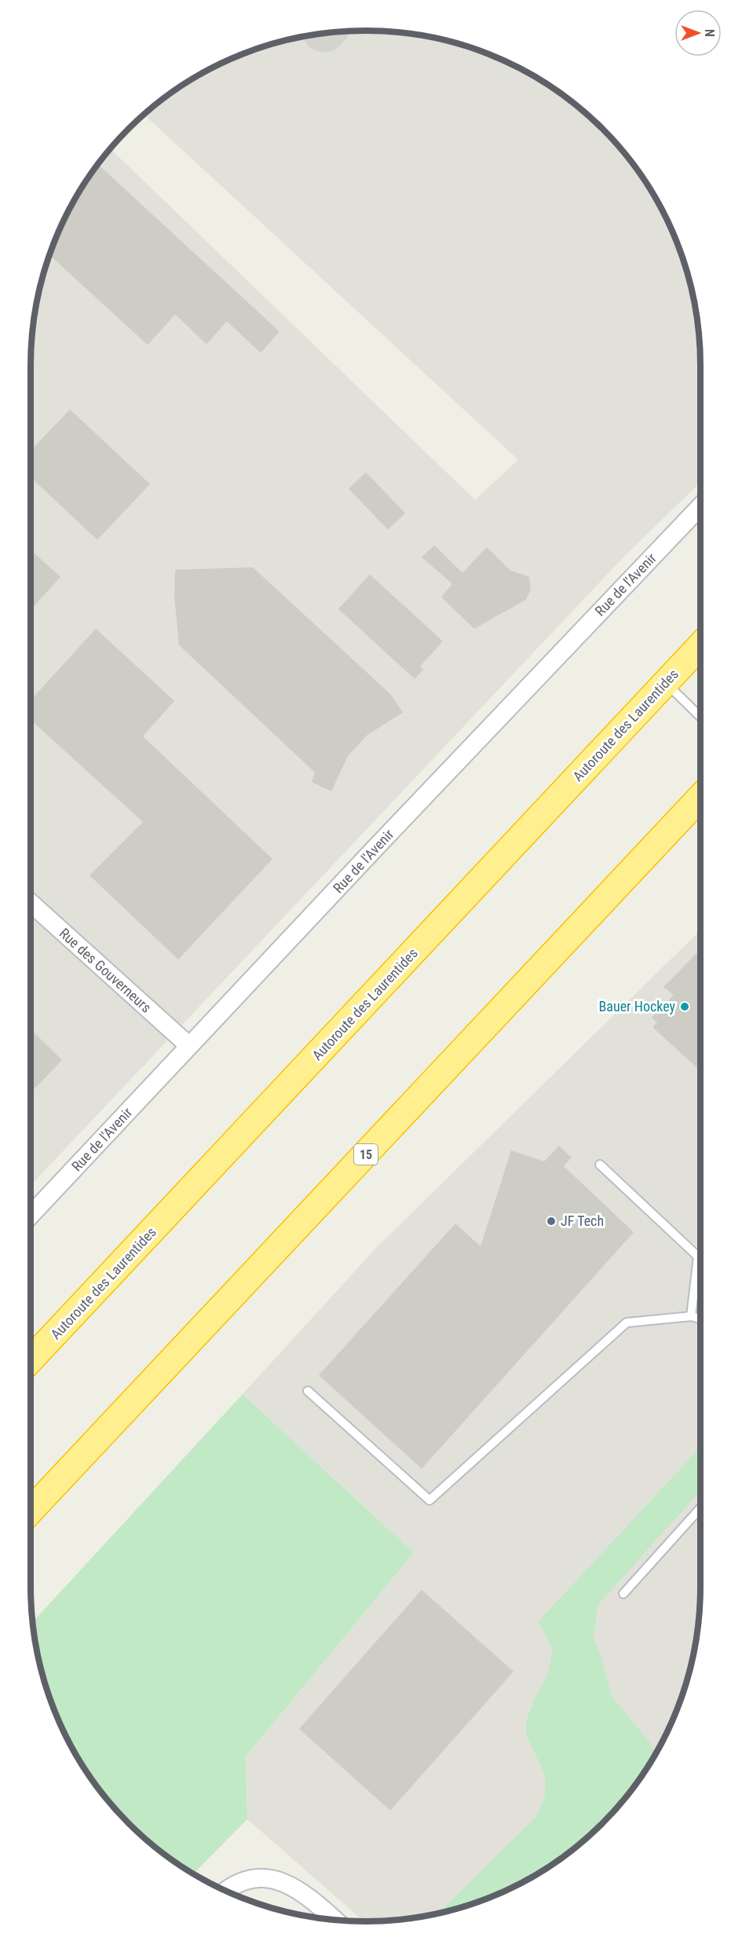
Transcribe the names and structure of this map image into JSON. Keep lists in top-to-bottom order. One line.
{"streets":{"highway":["Autoroute des Laurentides","15"],"street":["Rue de l'Avenir","Rue des Gouverneurs"]},"crossings":[["Rue de l'Avenir","Rue des Gouverneurs"]],"places":["Bauer Hockey","JF Tech"],"north":"right"}
